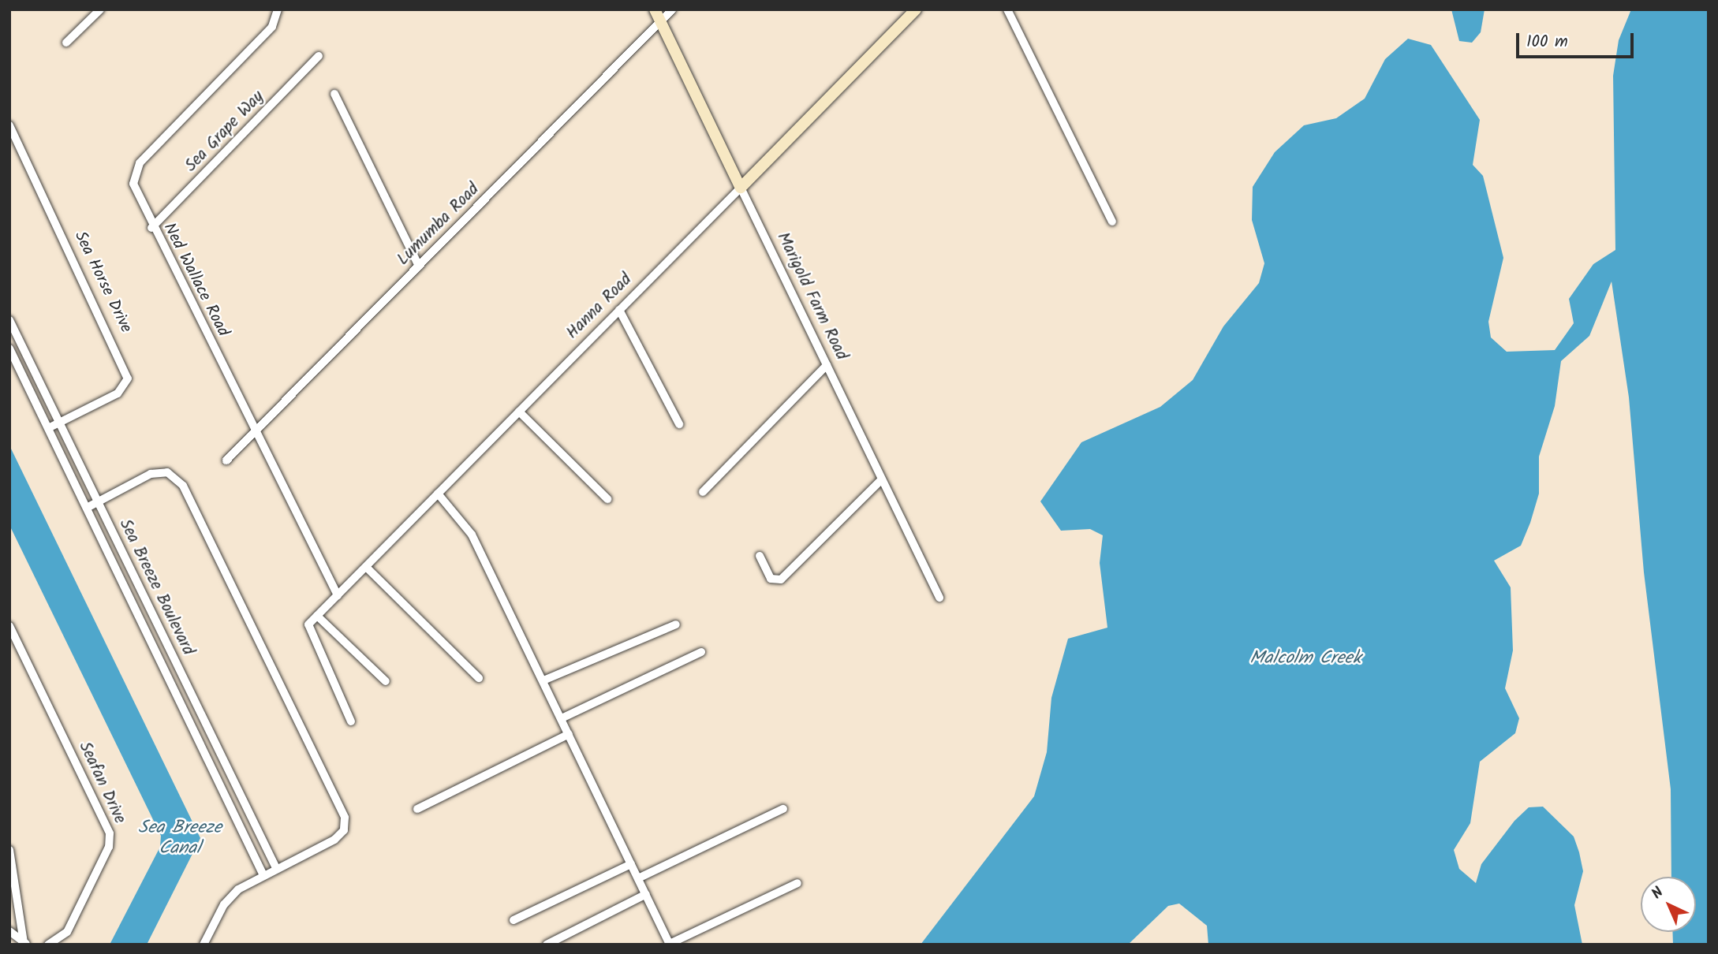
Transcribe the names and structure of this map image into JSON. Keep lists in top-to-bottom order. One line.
{"streets":{"street":["Sea Grape Way","Lumumba Road","Ned Wallace Road","Sea Horse Drive","Marigold Farm Road","Hanna Road","Sea Breeze Boulevard","Seafan Drive"]},"crossings":[["Sea Grape Way","Ned Wallace Road"],["Lumumba Road","Ned Wallace Road"],["Lumumba Road","Marigold Farm Road"],["Ned Wallace Road","Hanna Road"],["Sea Horse Drive","Sea Breeze Boulevard"],["Marigold Farm Road","Hanna Road"]],"water":["Malcolm Creek","Sea Breeze Canal"],"scale_bar":"100 m","north":"top left"}
